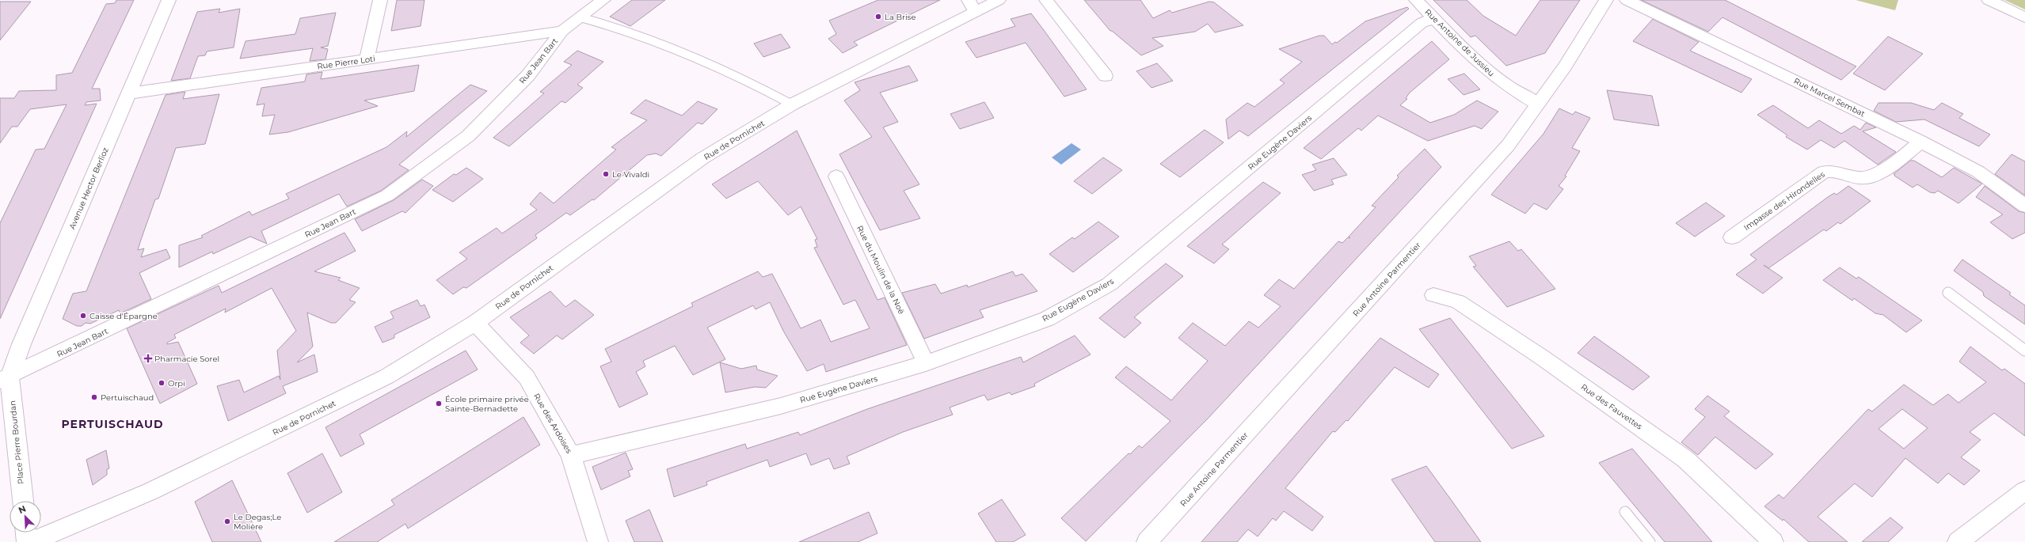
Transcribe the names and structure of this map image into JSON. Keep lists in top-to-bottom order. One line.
{"streets":{"street":["Rue Antoine de Jussieu","Rue Jean Bart","Rue Pierre Loti","Rue Marcel Sembat","Rue de Pornichet","Rue Eugène Daviers","Avenue Hector Berlioz","Impasse des Hirondelles","Rue du Moulin de la Noë","Rue Antoine Parmentier","Rue des Fauvettes","Rue des Ardoises","Place Pierre Bourdan"]},"crossings":[["Rue Antoine de Jussieu","Rue Eugène Daviers"],["Rue Antoine de Jussieu","Rue Antoine Parmentier"],["Rue Jean Bart","Rue Pierre Loti"],["Rue Jean Bart","Avenue Hector Berlioz"],["Rue Jean Bart","Place Pierre Bourdan"],["Rue Pierre Loti","Avenue Hector Berlioz"],["Rue Marcel Sembat","Impasse des Hirondelles"],["Rue de Pornichet","Rue des Ardoises"],["Rue Eugène Daviers","Rue du Moulin de la Noë"],["Rue Eugène Daviers","Rue des Ardoises"],["Avenue Hector Berlioz","Place Pierre Bourdan"]],"districts":["PERTUISCHAUD"],"places":{"other":["La Brise","Le Vivaldi","Caisse d'Épargne","Orpi","Pertuischaud","École primaire privée Sainte-Bernadette","Le Degas;Le Molière"],"health":["Pharmacie Sorel"]},"north":"top left"}
